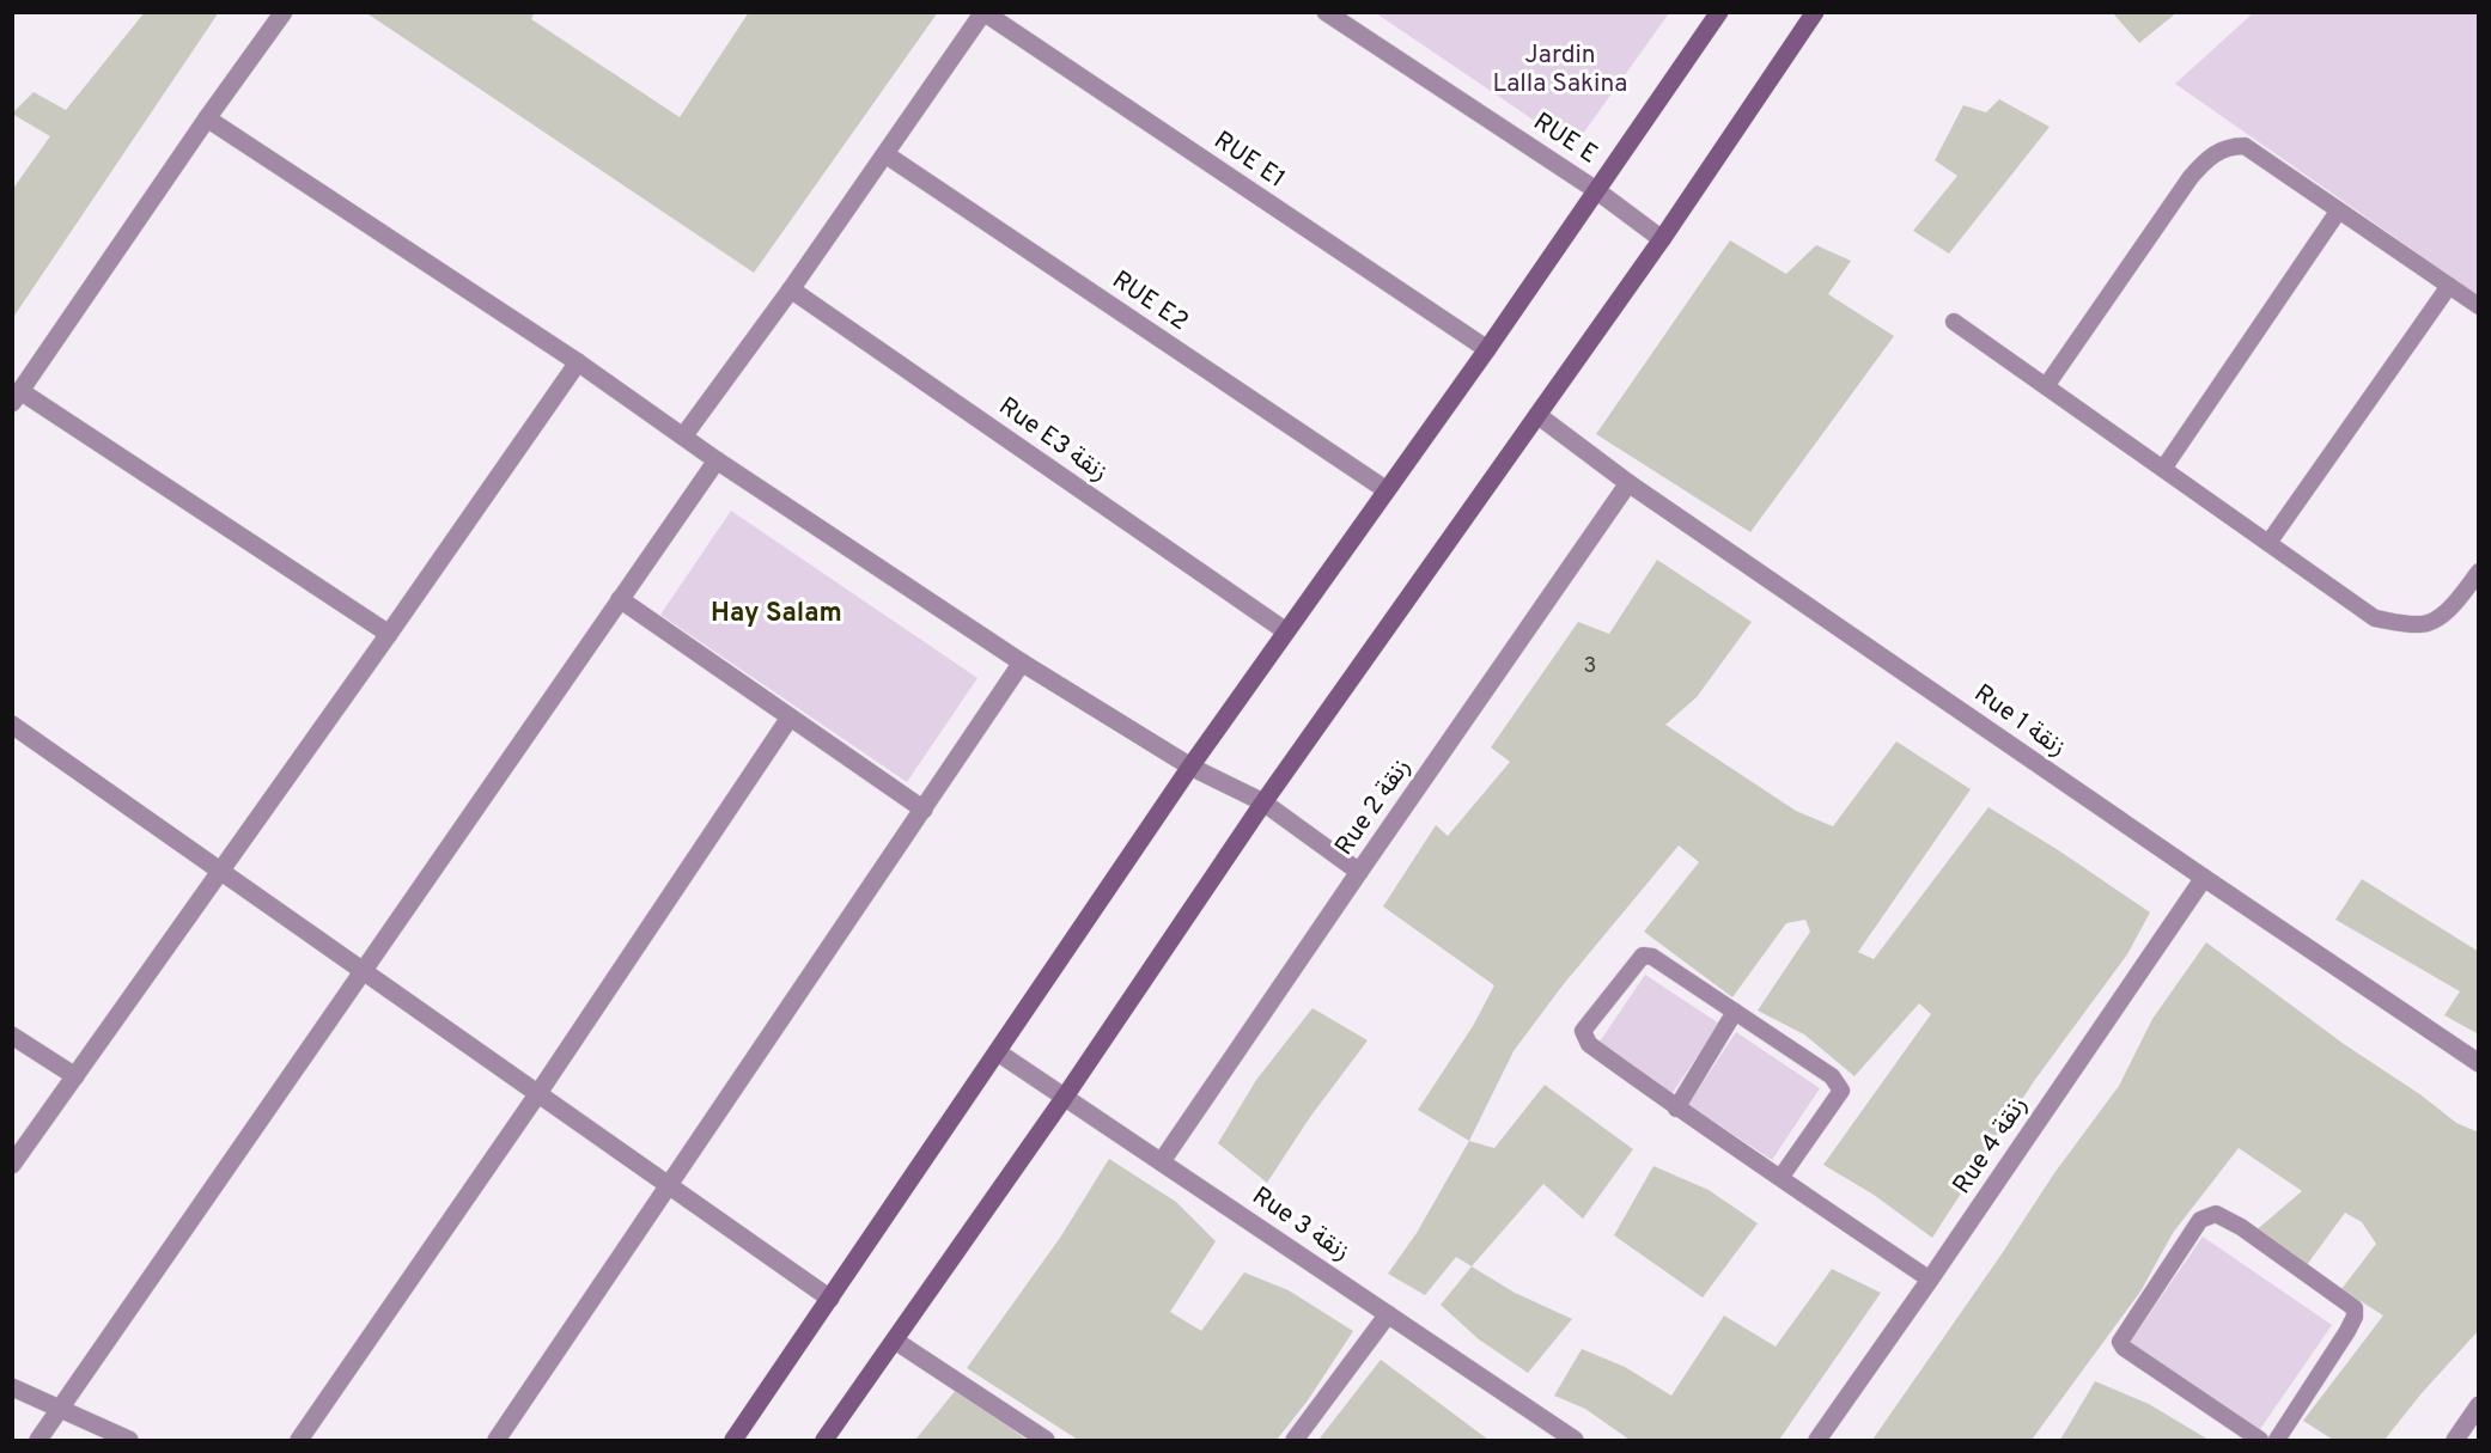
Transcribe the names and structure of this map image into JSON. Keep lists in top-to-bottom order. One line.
{"streets":{"street":["RUE E","RUE E1","RUE E2","Rue E3 زنقة","Rue 1 زنقة","Rue 2 زنقة","Rue 4 زنقة","Rue 3 زنقة"]},"crossings":[["Rue 1 زنقة","Rue 2 زنقة"],["Rue 1 زنقة","Rue 4 زنقة"],["Rue 2 زنقة","Rue 3 زنقة"]],"districts":["Hay Salam"],"parks":["Jardin Lalla Sakina"],"house_numbers":["3"]}
